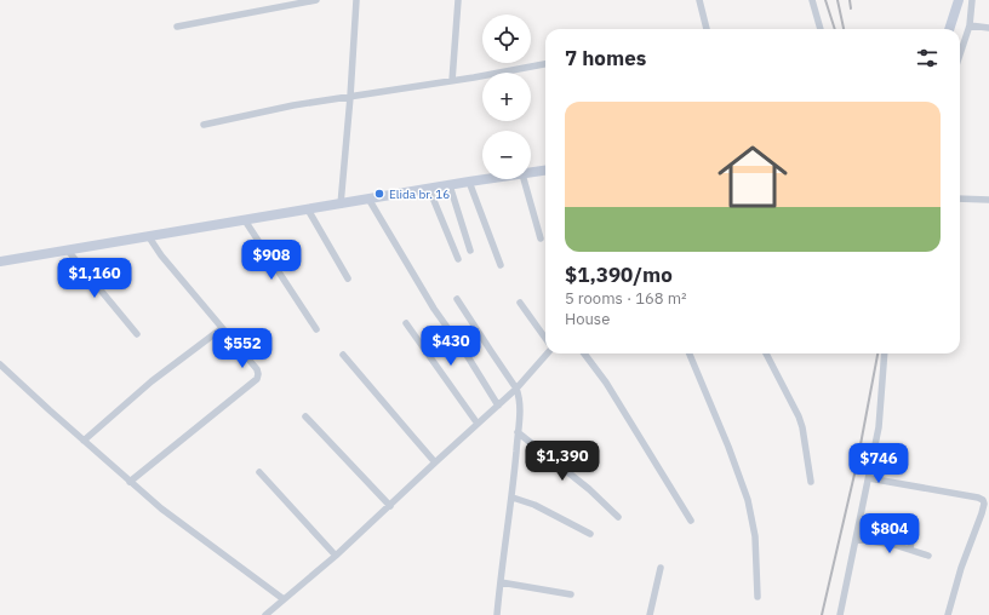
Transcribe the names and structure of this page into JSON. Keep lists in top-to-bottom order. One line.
{"places":["Elida br. 16"],"page":{"map_buttons":["+","−"],"heading":"7 homes","list":[{"name":"$1,390/mo","note":"5 rooms · 168 m² · House"}],"price":["$908","$1,160","$430","$552","$1,390","$746","$804"]}}
